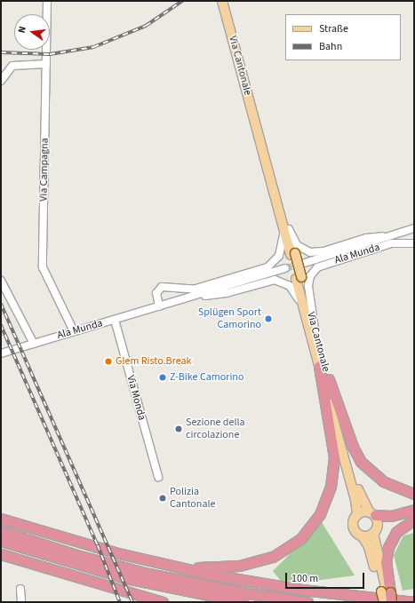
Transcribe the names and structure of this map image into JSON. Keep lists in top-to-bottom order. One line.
{"streets":{"main road":["Via Cantonale"],"street":["Via Campagna","Ala Munda","Via Monda"]},"crossings":[["Via Cantonale","Ala Munda"],["Via Campagna","Ala Munda"],["Ala Munda","Via Monda"]],"places":["Splügen Sport Camorino","Glem Risto.Break","Z-Bike Camorino","Sezione della circolazione","Polizia Cantonale"],"legend":["Straße","Bahn"],"scale_bar":"100 m","north":"left"}
